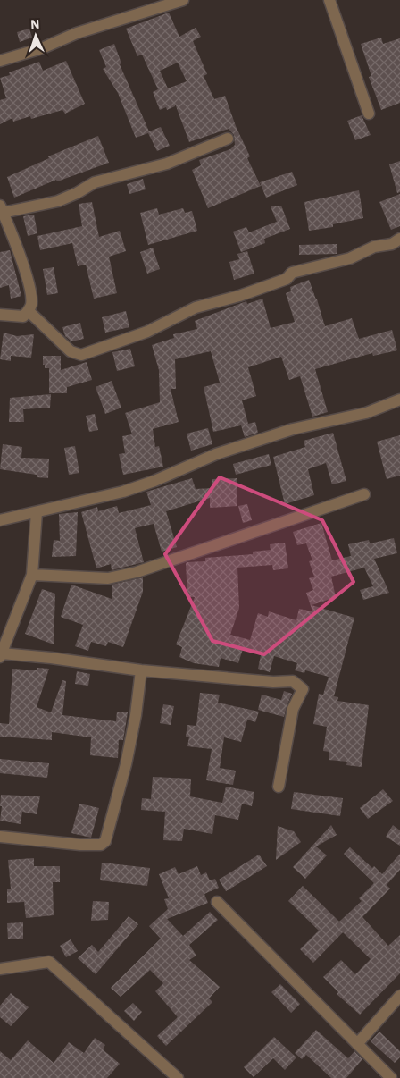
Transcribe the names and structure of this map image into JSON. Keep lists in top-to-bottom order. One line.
{"north":"top"}
